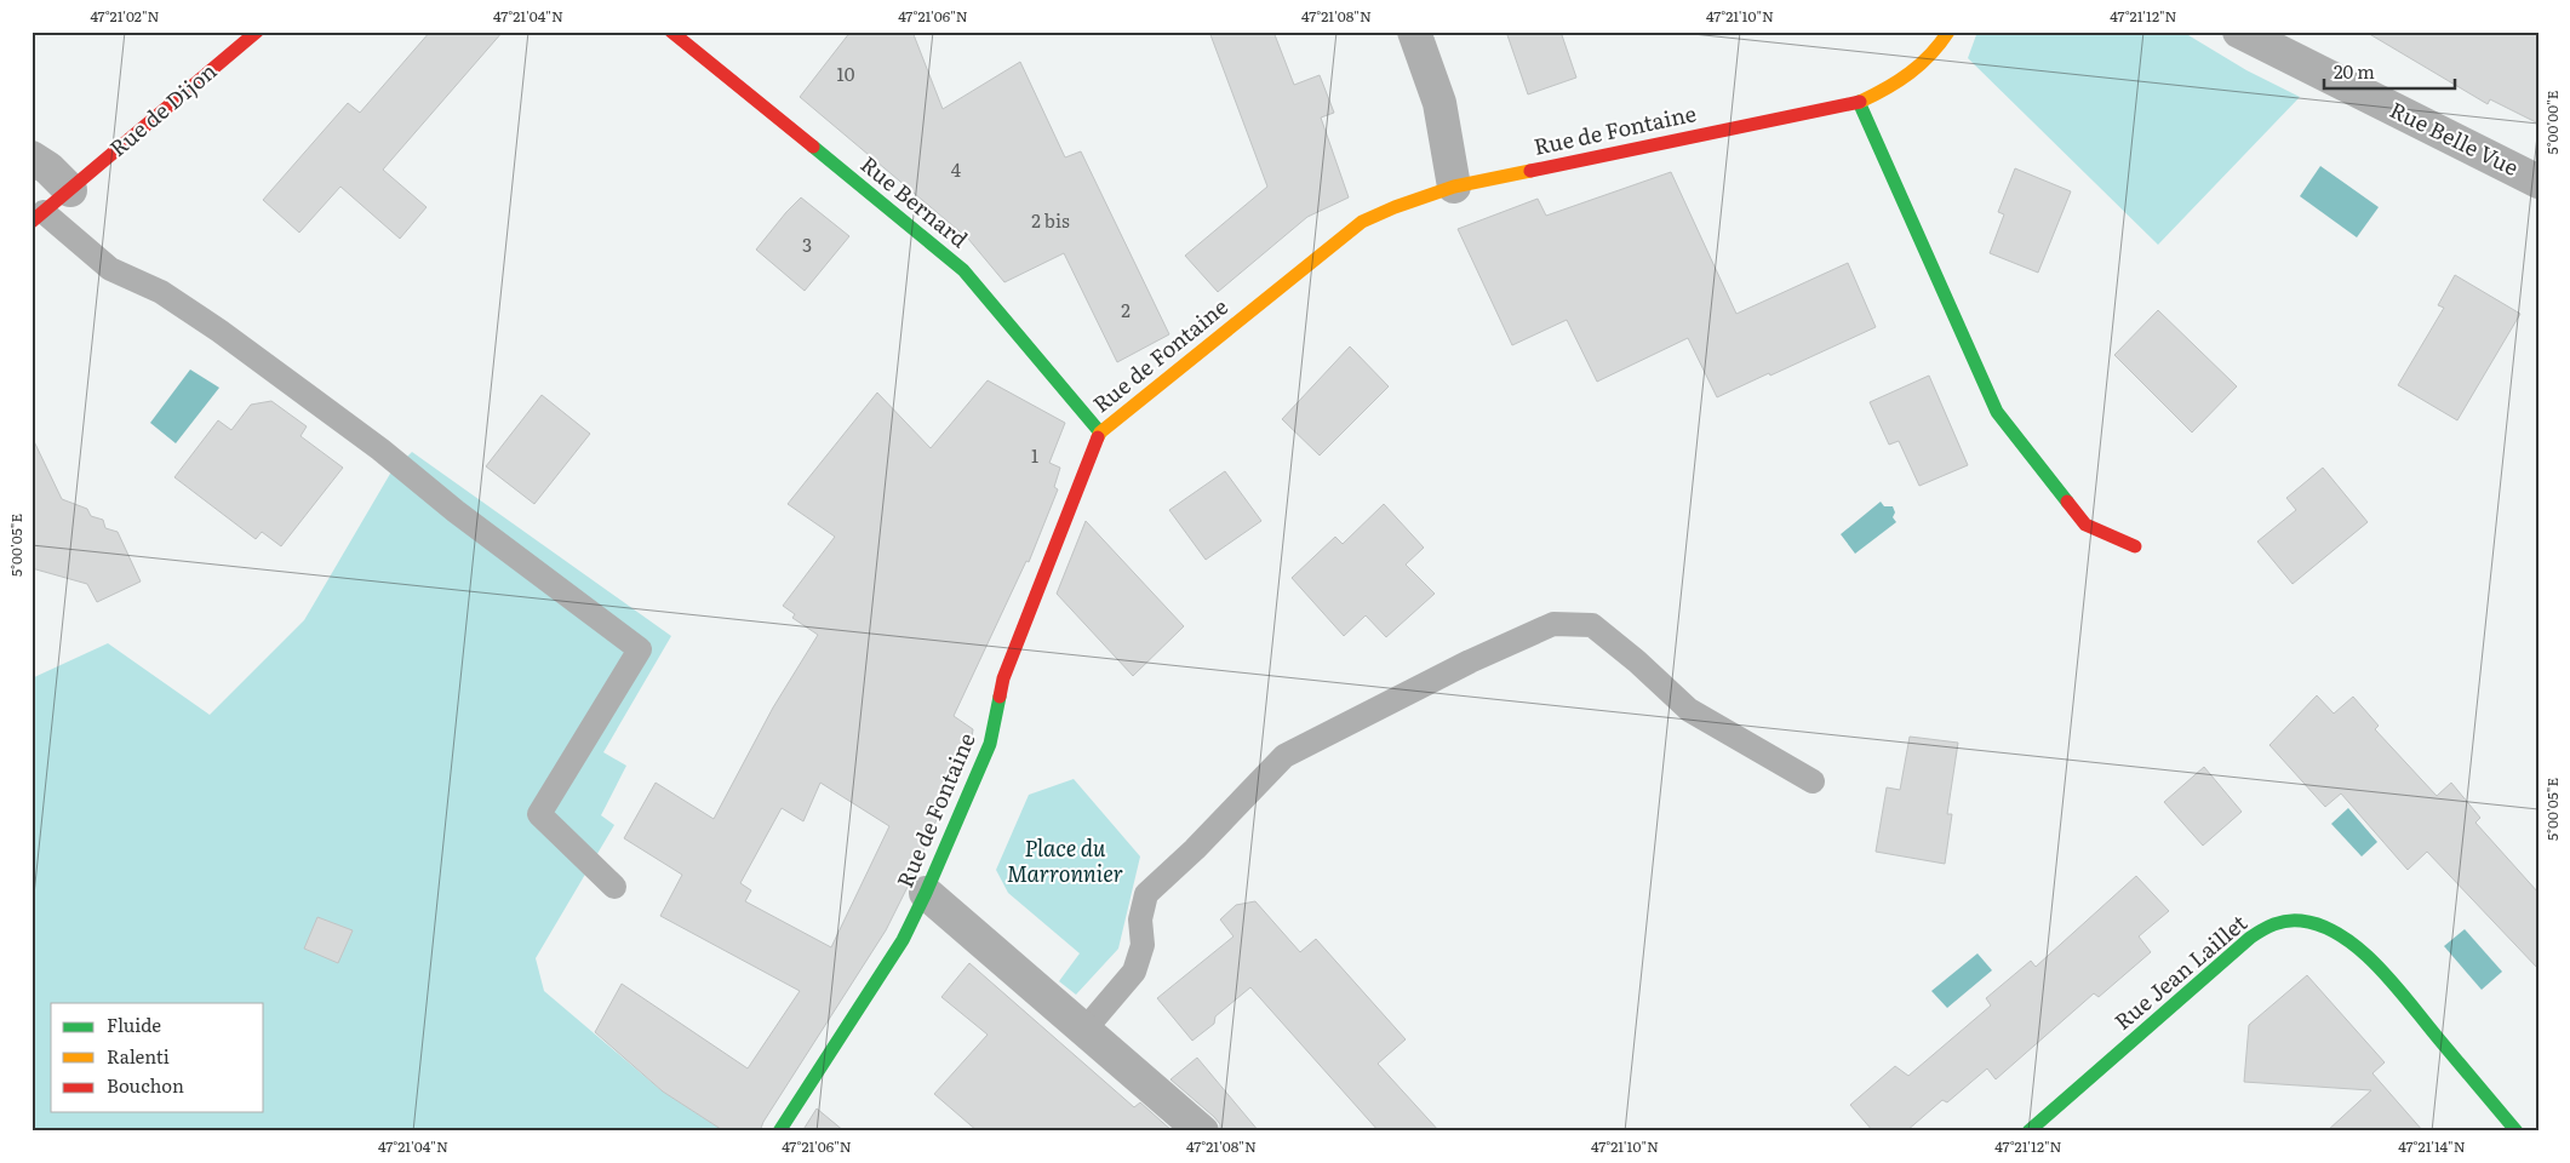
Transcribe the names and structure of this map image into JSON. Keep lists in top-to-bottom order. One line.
{"streets":{"street":["Rue de Dijon","Rue de Fontaine","Rue Belle Vue","Rue Bernard","Rue Jean Laillet"]},"crossings":[["Rue de Fontaine","Rue Bernard"]],"parks":["Place du Marronnier"],"house_numbers":["10","4","2 bis","3","2","1"],"legend":["Fluide","Ralenti","Bouchon"],"scale_bar":"20 m","coordinates":["47°21'02\"N","47°21'04\"N","47°21'06\"N","47°21'08\"N","47°21'10\"N","47°21'12\"N","5°00'00\"E","5°00'05\"E","47°21'14\"N"]}
